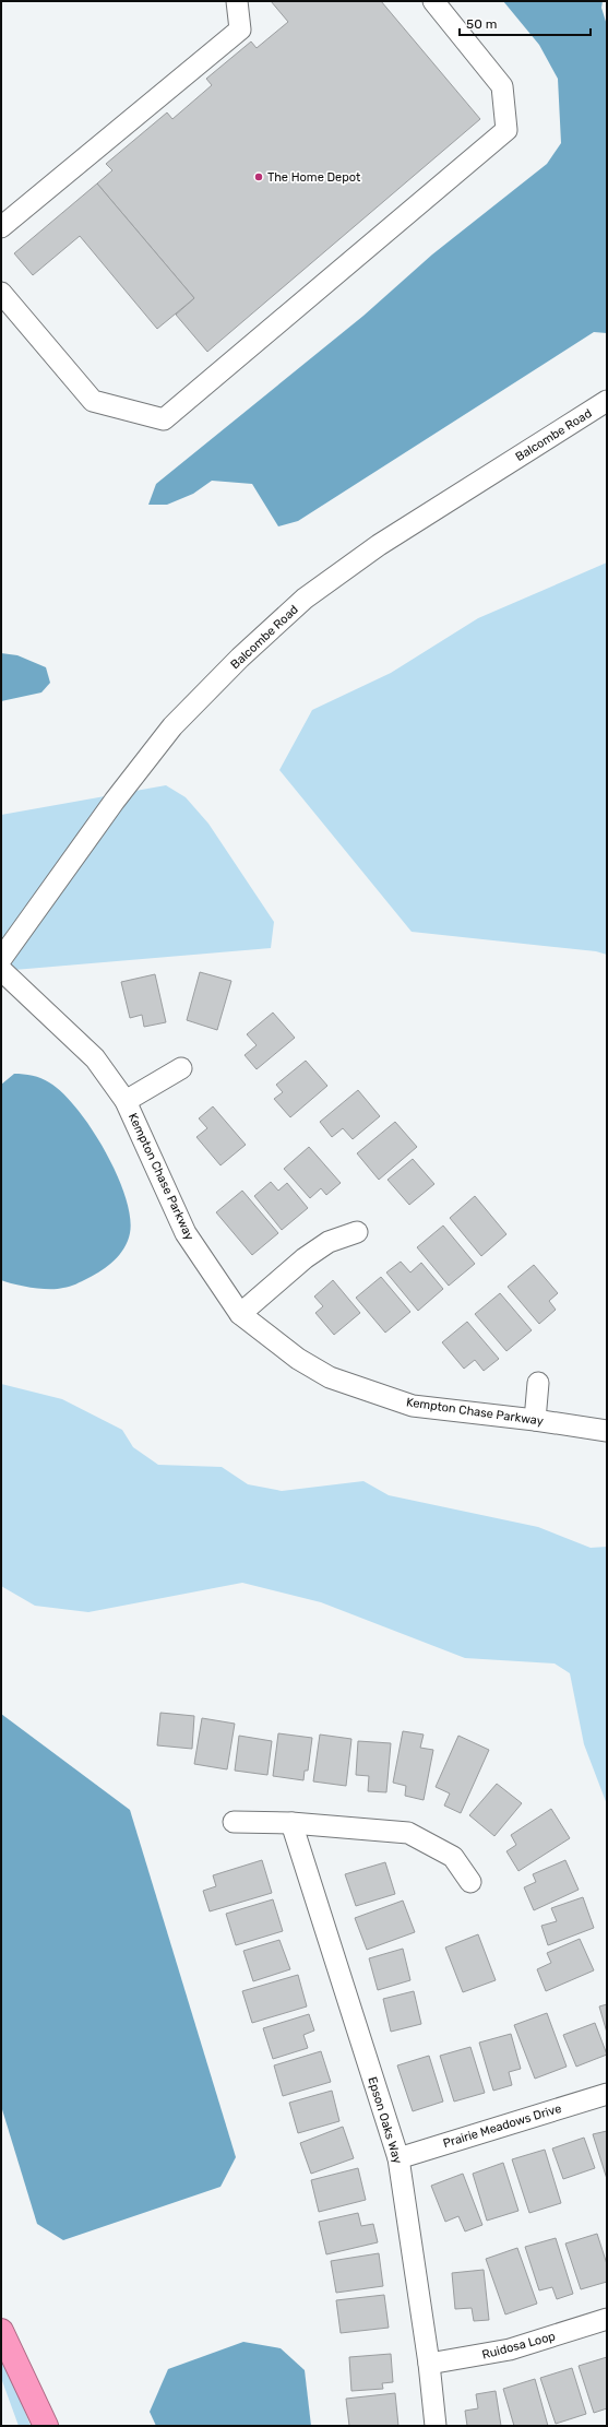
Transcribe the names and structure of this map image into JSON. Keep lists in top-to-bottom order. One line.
{"streets":{"street":["Balcombe Road","Kempton Chase Parkway","Epson Oaks Way","Prairie Meadows Drive","Ruidosa Loop"]},"crossings":[["Epson Oaks Way","Prairie Meadows Drive"],["Epson Oaks Way","Ruidosa Loop"]],"places":["The Home Depot"],"scale_bar":"50 m"}
